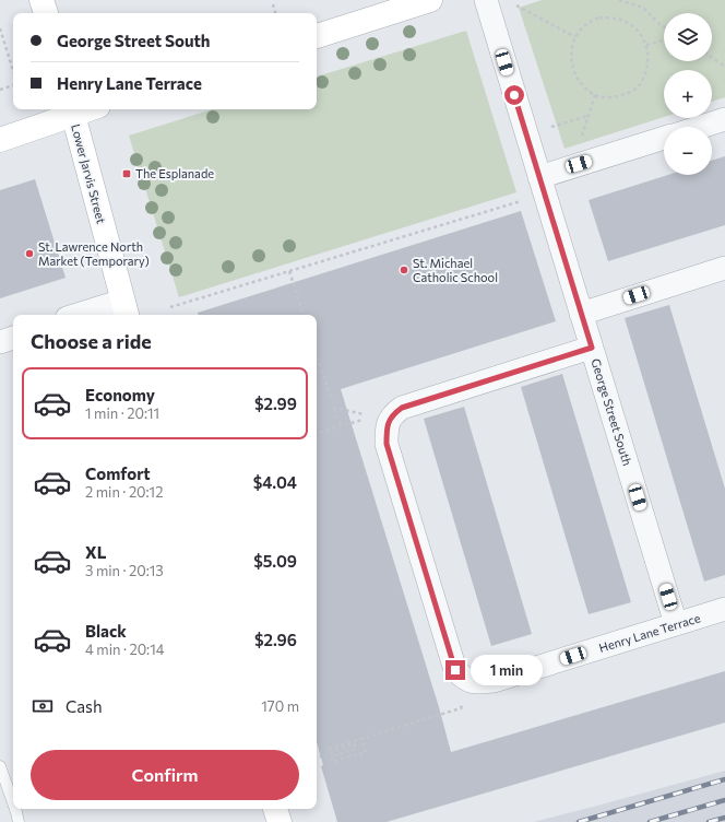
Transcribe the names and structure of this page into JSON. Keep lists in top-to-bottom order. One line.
{"streets":{"main road":["Lower Jarvis Street"],"street":["George Street South","Henry Lane Terrace"]},"crossings":[["George Street South","Henry Lane Terrace"]],"places":{"transit":["The Esplanade"],"other":["St. Lawrence North Market (Temporary)","St. Michael Catholic School"]},"page":{"map_buttons":["+","−"],"banner":["George Street South","Henry Lane Terrace"],"heading":"Choose a ride","list":[{"name":"Economy","note":"1 min · 20:11","value":"$2.99"},{"name":"Comfort","note":"2 min · 20:12","value":"$4.04"},{"name":"XL","note":"3 min · 20:13","value":"$5.09"},{"name":"Black","note":"4 min · 20:14","value":"$2.96"}],"bubble":"1 min","pay":["Cash","170 m"],"buttons":"Confirm"}}
